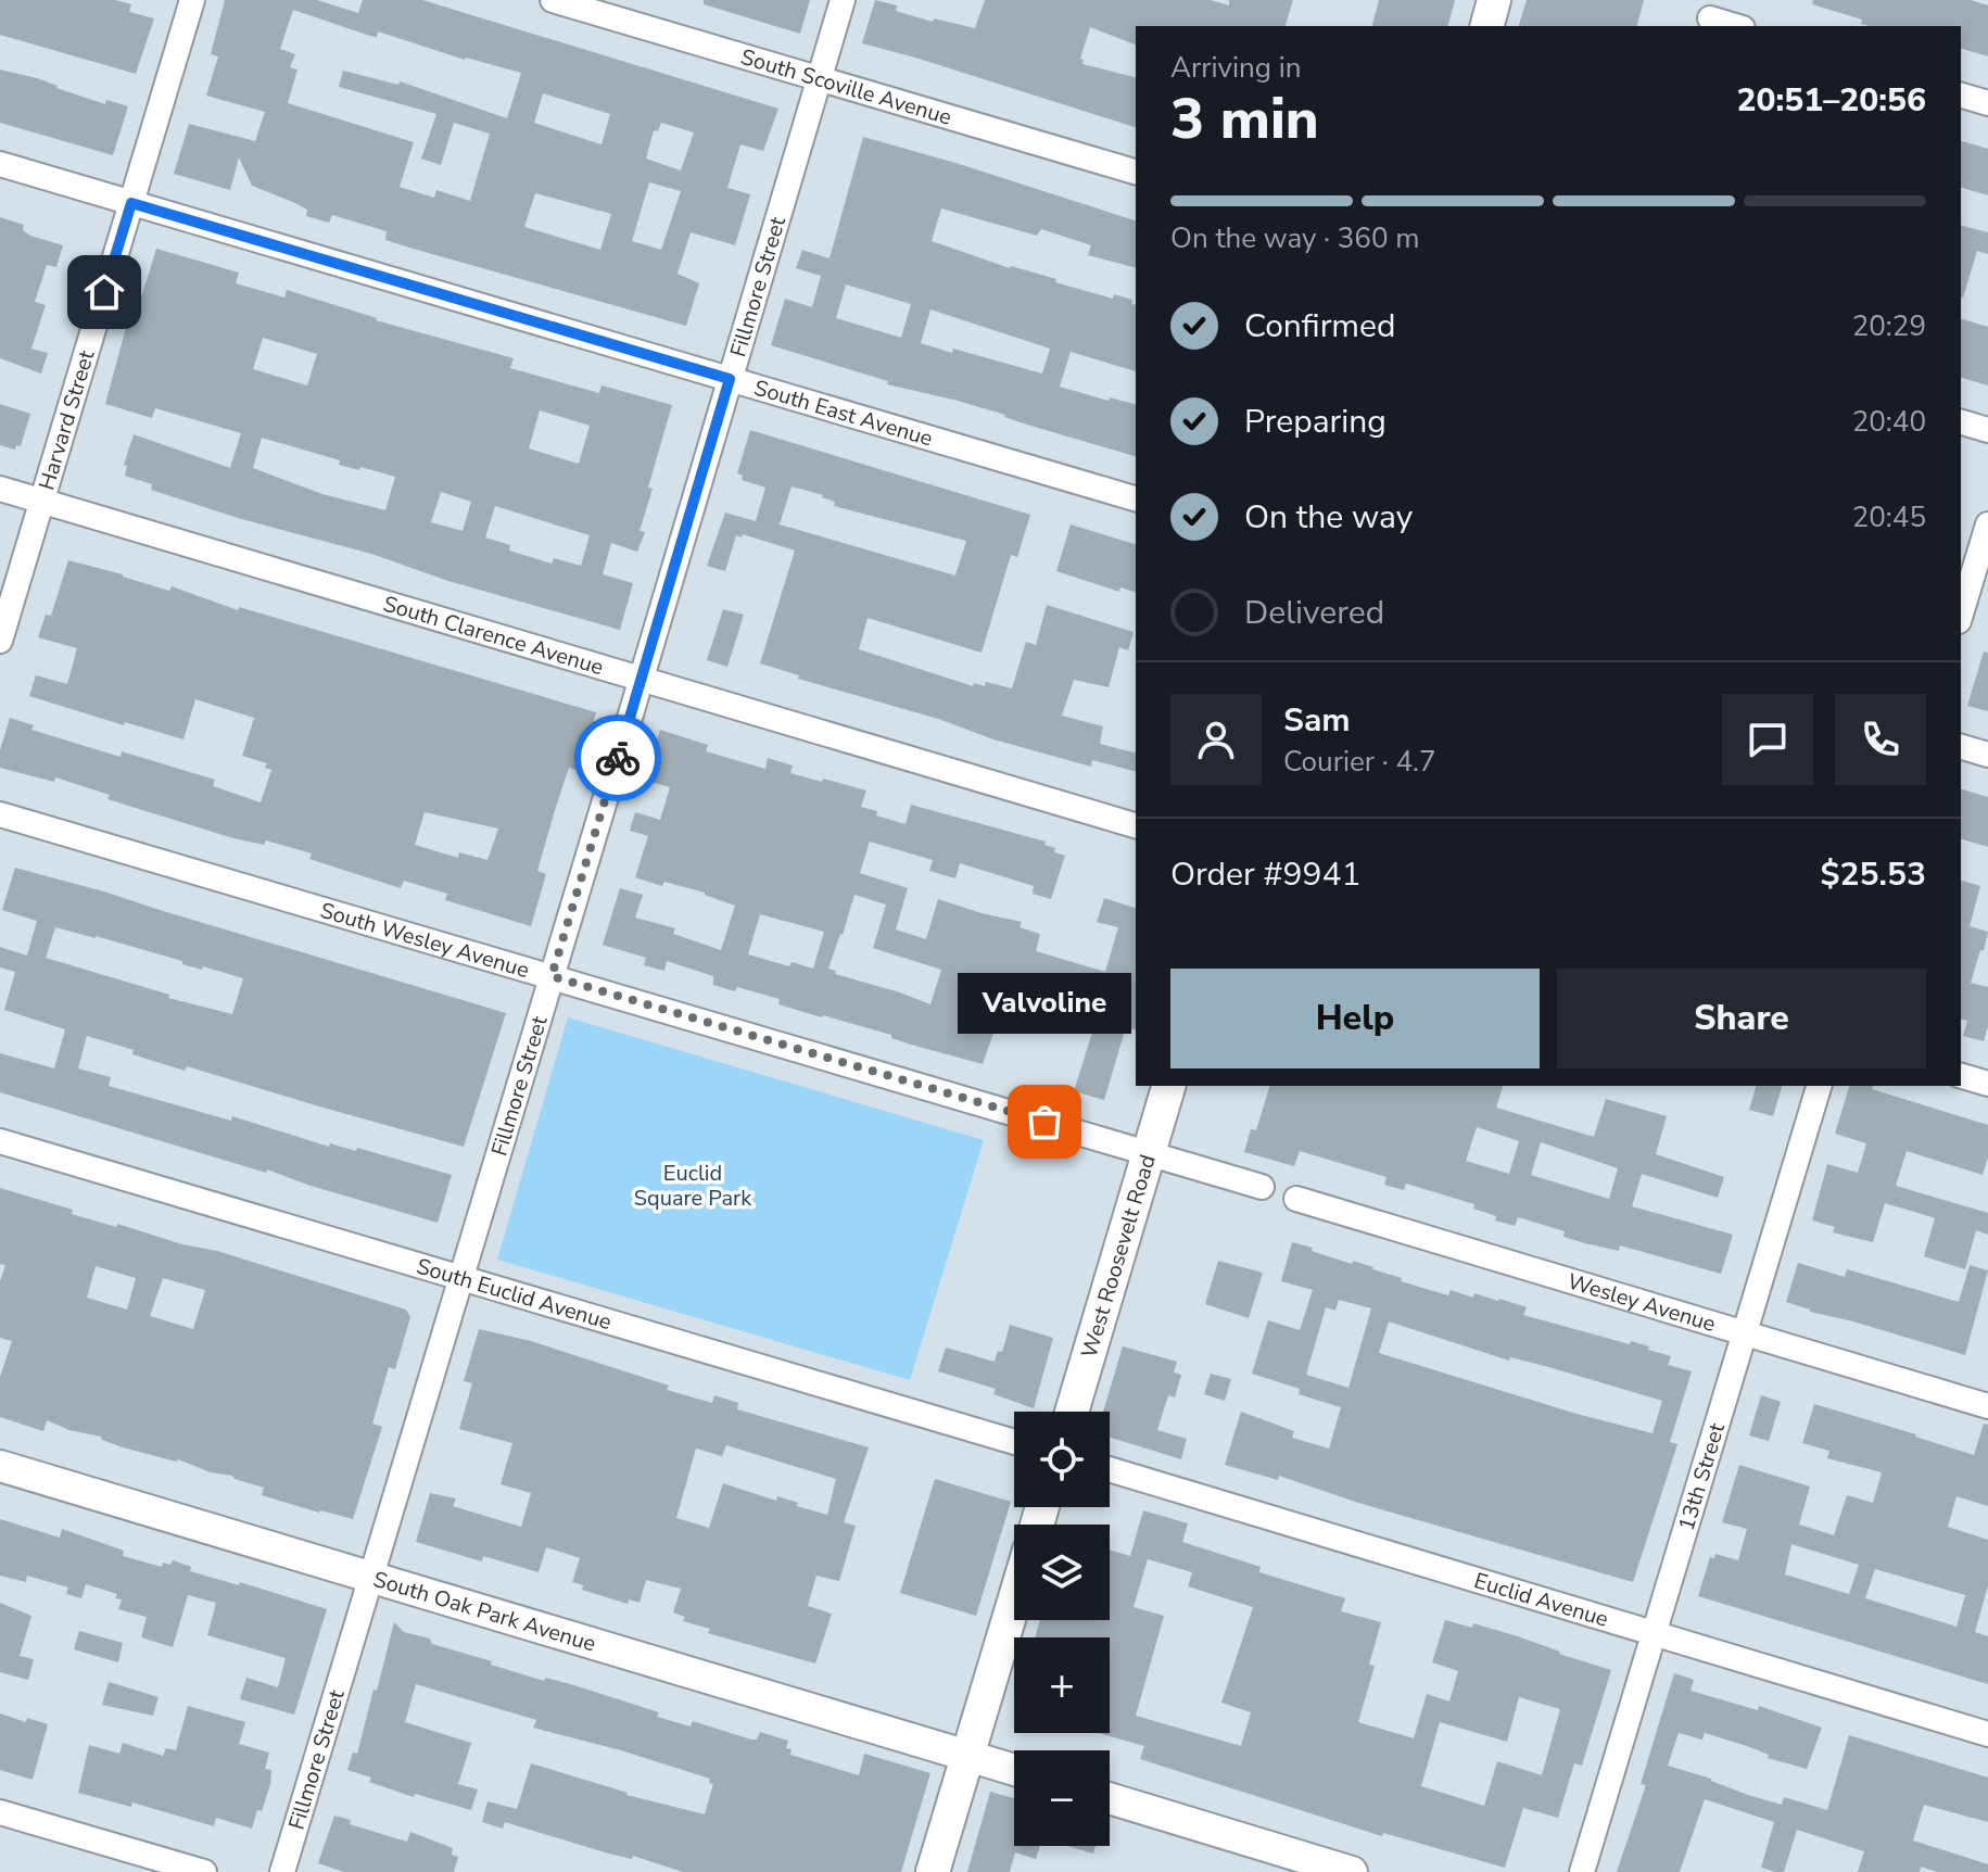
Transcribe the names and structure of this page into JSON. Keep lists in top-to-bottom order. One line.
{"streets":{"main road":["West Roosevelt Road"],"street":["South Scoville Avenue","Fillmore Street","South East Avenue","Harvard Street","South Clarence Avenue","South Wesley Avenue","South Euclid Avenue","Wesley Avenue","13th Street","Euclid Avenue","South Oak Park Avenue"]},"crossings":[["South Scoville Avenue","Fillmore Street"],["Fillmore Street","South East Avenue"],["Fillmore Street","South Clarence Avenue"],["Fillmore Street","South Wesley Avenue"],["Fillmore Street","South Euclid Avenue"],["Fillmore Street","South Oak Park Avenue"],["South East Avenue","Harvard Street"],["Harvard Street","South Clarence Avenue"],["South Wesley Avenue","West Roosevelt Road"],["Wesley Avenue","13th Street"],["13th Street","Euclid Avenue"]],"parks":["Euclid Square Park"],"places":["Valvoline"],"page":{"heading":["3 min","Arriving in","20:51–20:56"],"panel":["Sam","Courier · 4.7","Order #9941","$25.53"],"bar":"On the way · 360 m","list":[["Confirmed","20:29"],["Preparing","20:40"],["On the way","20:45"],"Delivered"],"buttons":["Help","Share"],"bubble":"Valvoline","map_buttons":["+","−"]}}
